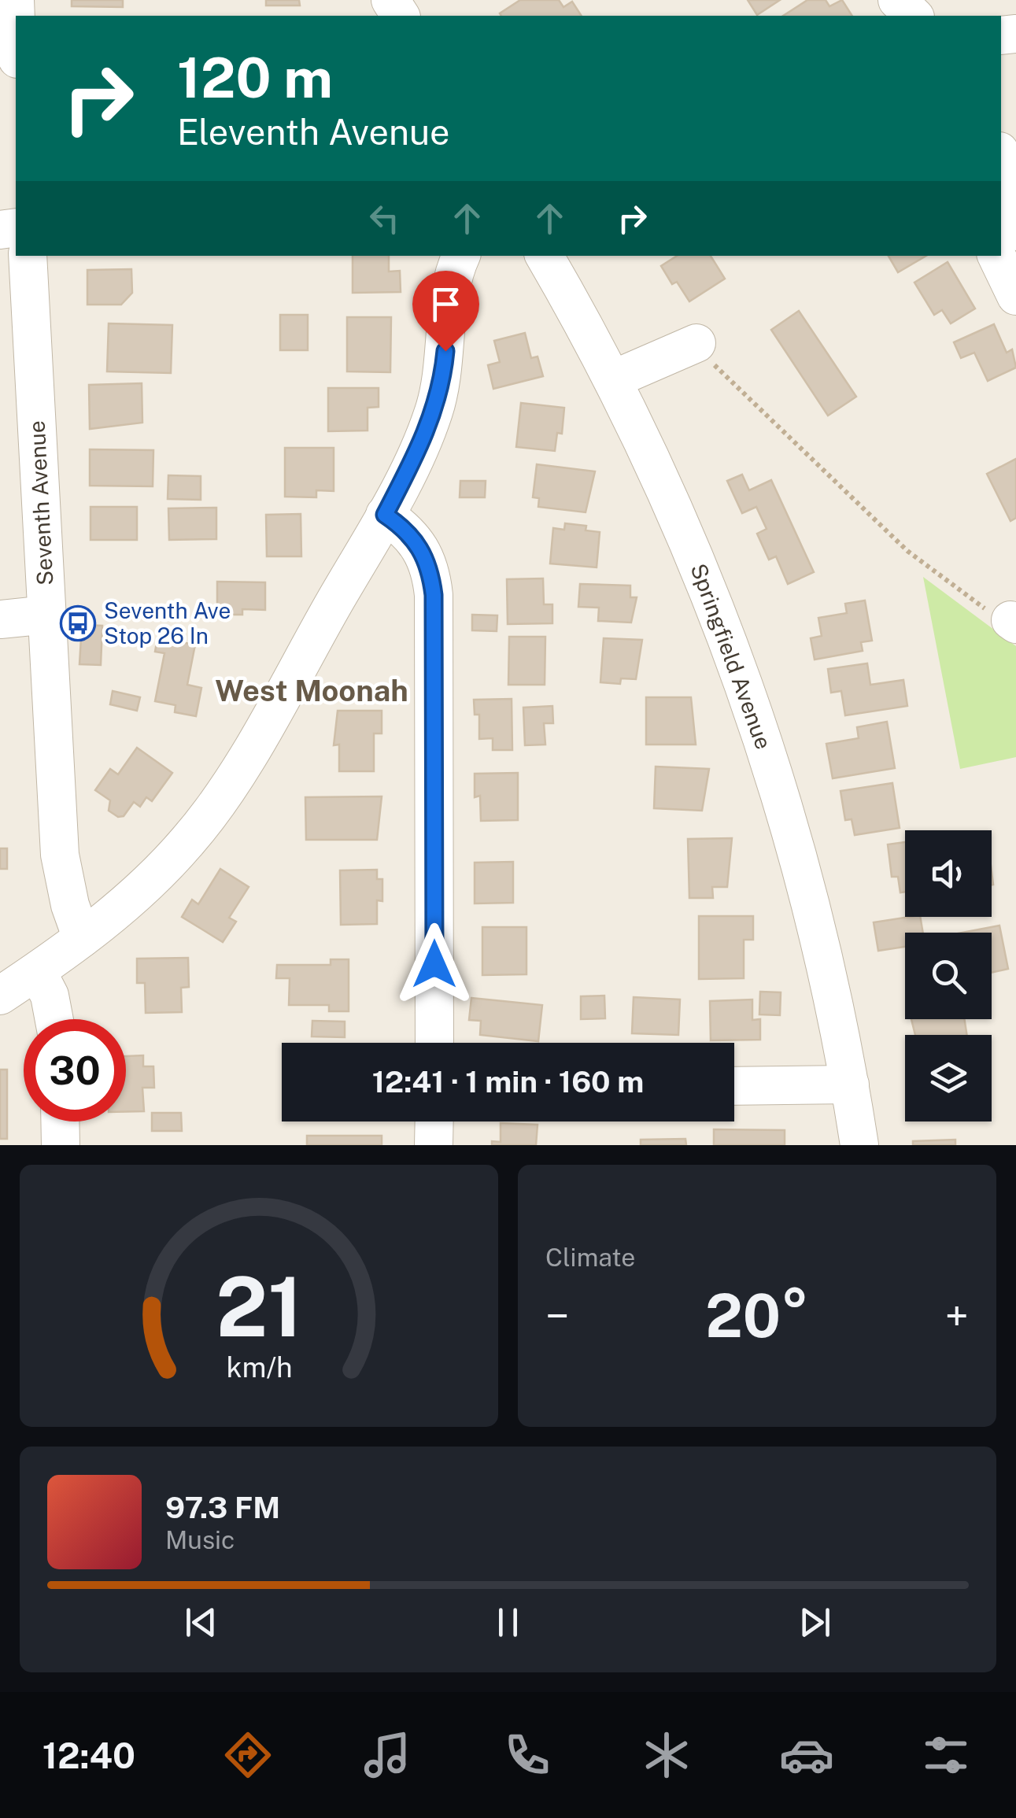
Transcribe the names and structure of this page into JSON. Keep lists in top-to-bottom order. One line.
{"streets":{"street":["Seventh Avenue","Springfield Avenue"]},"districts":["West Moonah"],"places":{"bus stop":["Seventh Ave Stop 26 In"]},"page":{"turn":["120 m","Eleventh Avenue"],"limit":"30","trip":"12:41 · 1 min · 160 m","tile":"Climate","heat":["−","20°","+"],"song":["97.3 FM","Music"],"tabs":"12:40","gauge":["21","km/h"]}}
